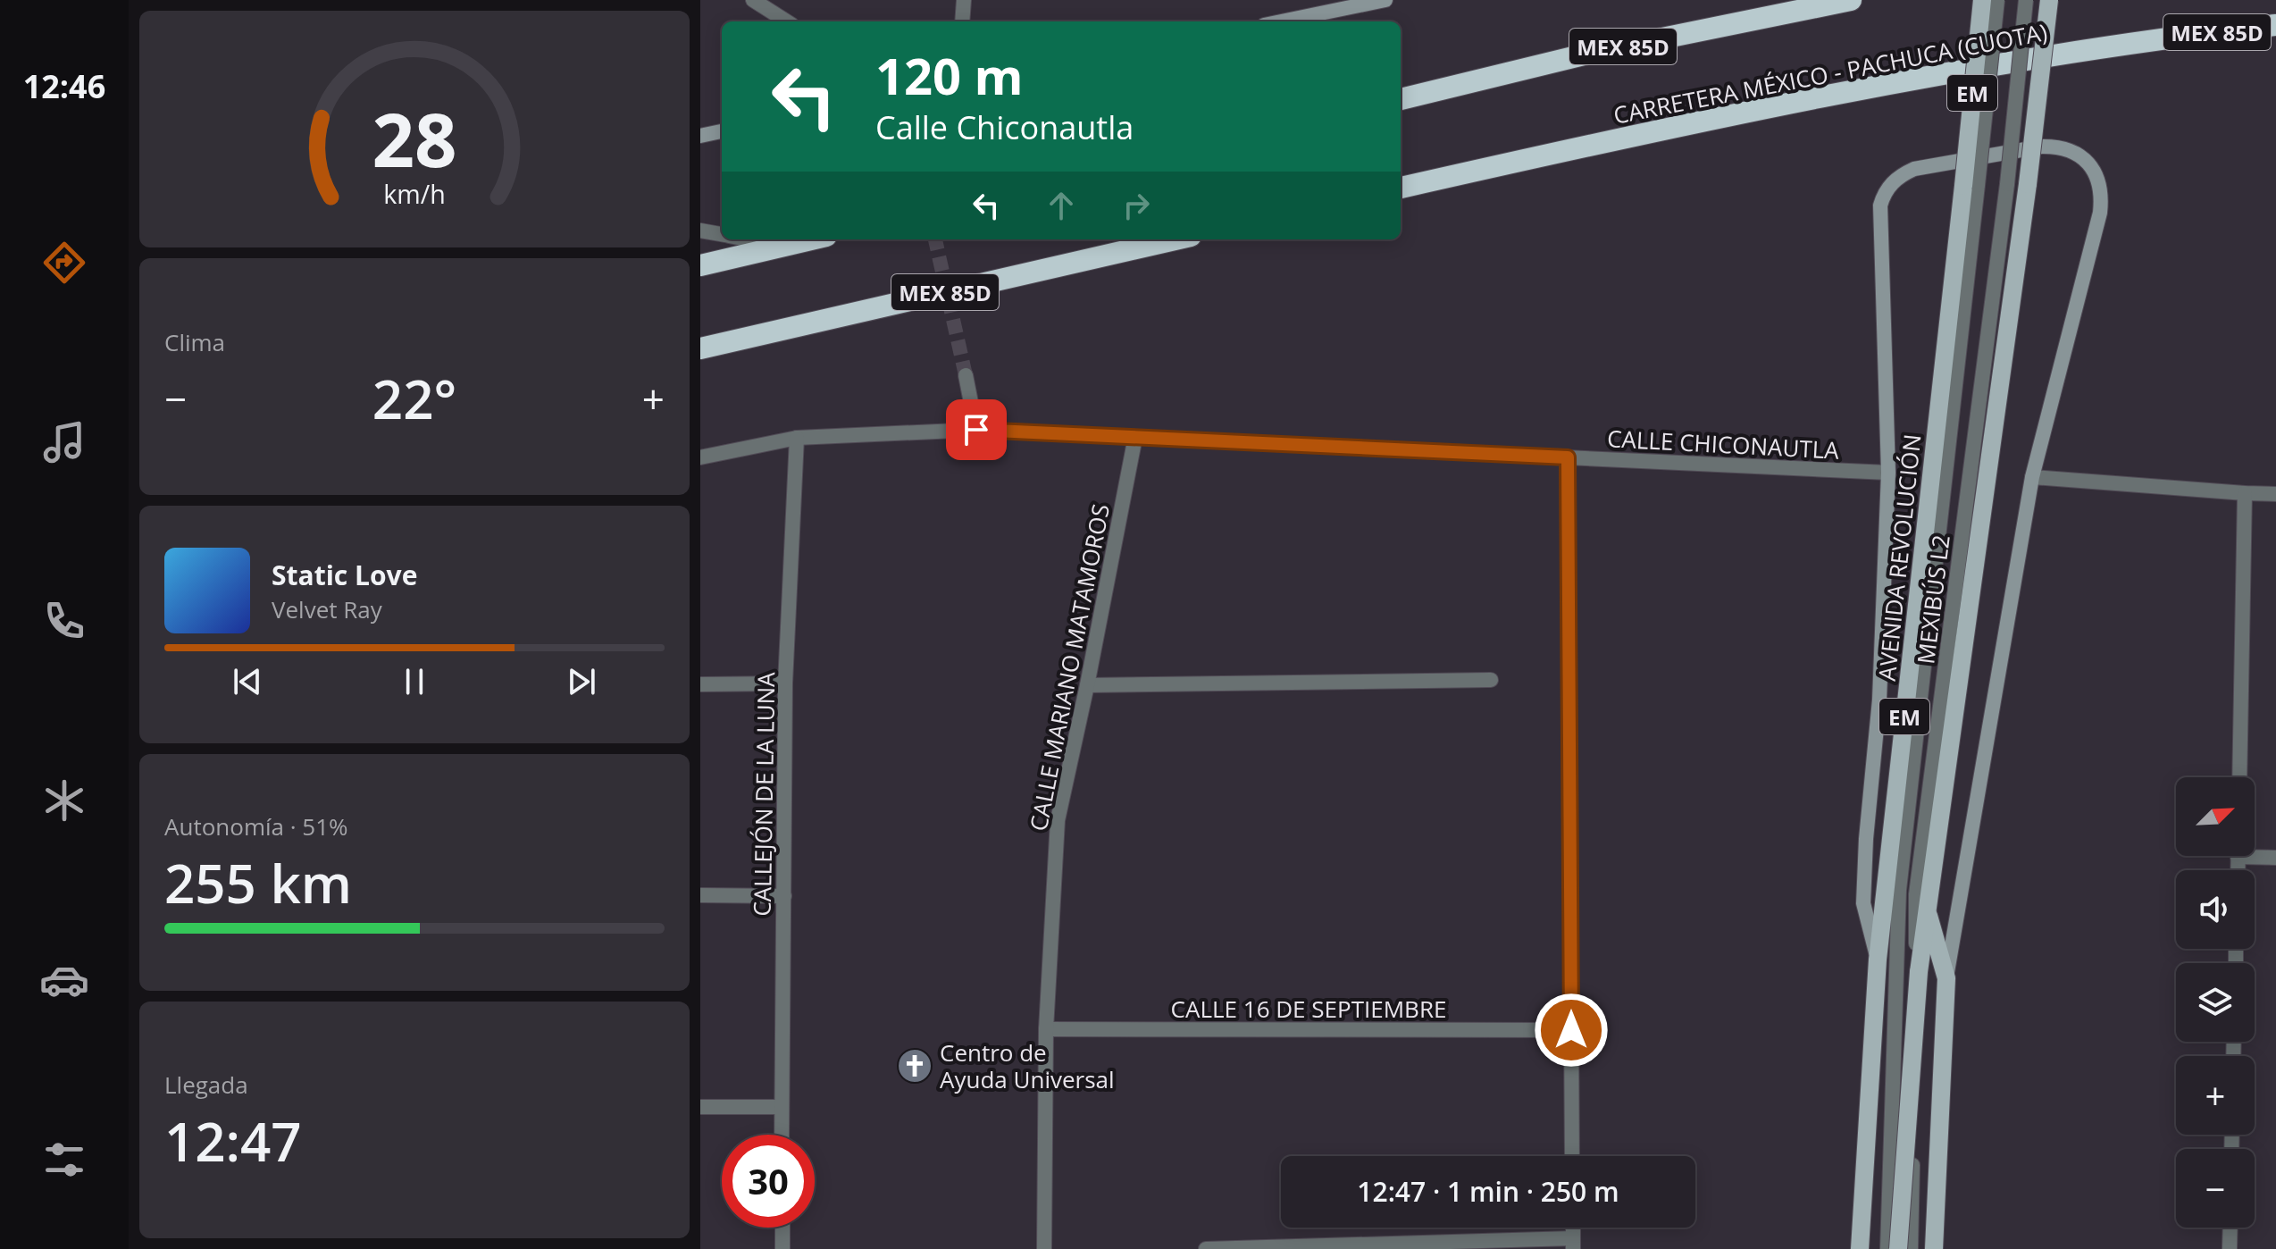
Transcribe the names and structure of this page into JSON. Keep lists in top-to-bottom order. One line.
{"streets":{"highway":["MEX 85D","CARRETERA MÉXICO - PACHUCA (CUOTA)"],"main road":["EM","AVENIDA REVOLUCIÓN"],"street":["CALLE CHICONAUTLA","MEXIBÚS L2","CALLE MARIANO MATAMOROS","CALLEJÓN DE LA LUNA","CALLE 16 DE SEPTIEMBRE"]},"crossings":[["CALLE CHICONAUTLA","CALLE MARIANO MATAMOROS"],["CALLE CHICONAUTLA","CALLEJÓN DE LA LUNA"],["AVENIDA REVOLUCIÓN","MEXIBÚS L2"],["CALLE MARIANO MATAMOROS","CALLE 16 DE SEPTIEMBRE"]],"places":{"church":["Centro de Ayuda Universal"]},"north":"top right","page":{"tabs":"12:46","turn":["120 m","Calle Chiconautla"],"tile":["Clima",["Autonomía · 51%","255 km"],["Llegada","12:47"]],"heat":["−","22°","+"],"song":["Static Love","Velvet Ray"],"map_buttons":["+","−"],"limit":"30","trip":"12:47 · 1 min · 250 m","gauge":["28","km/h"]}}
